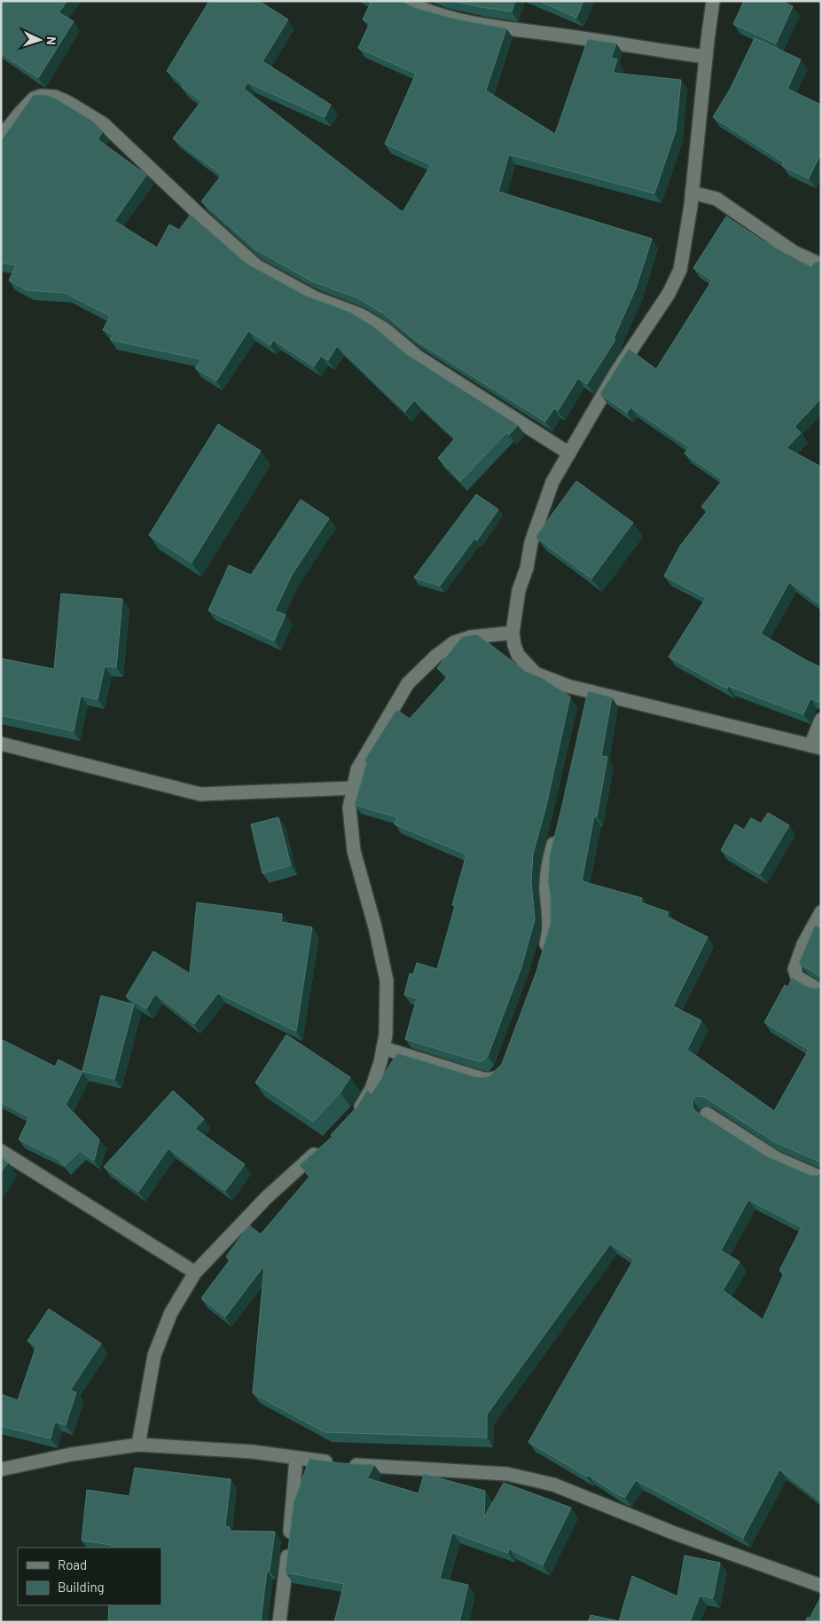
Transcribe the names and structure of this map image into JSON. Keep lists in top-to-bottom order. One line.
{"legend":["Road","Building"],"north":"right"}
